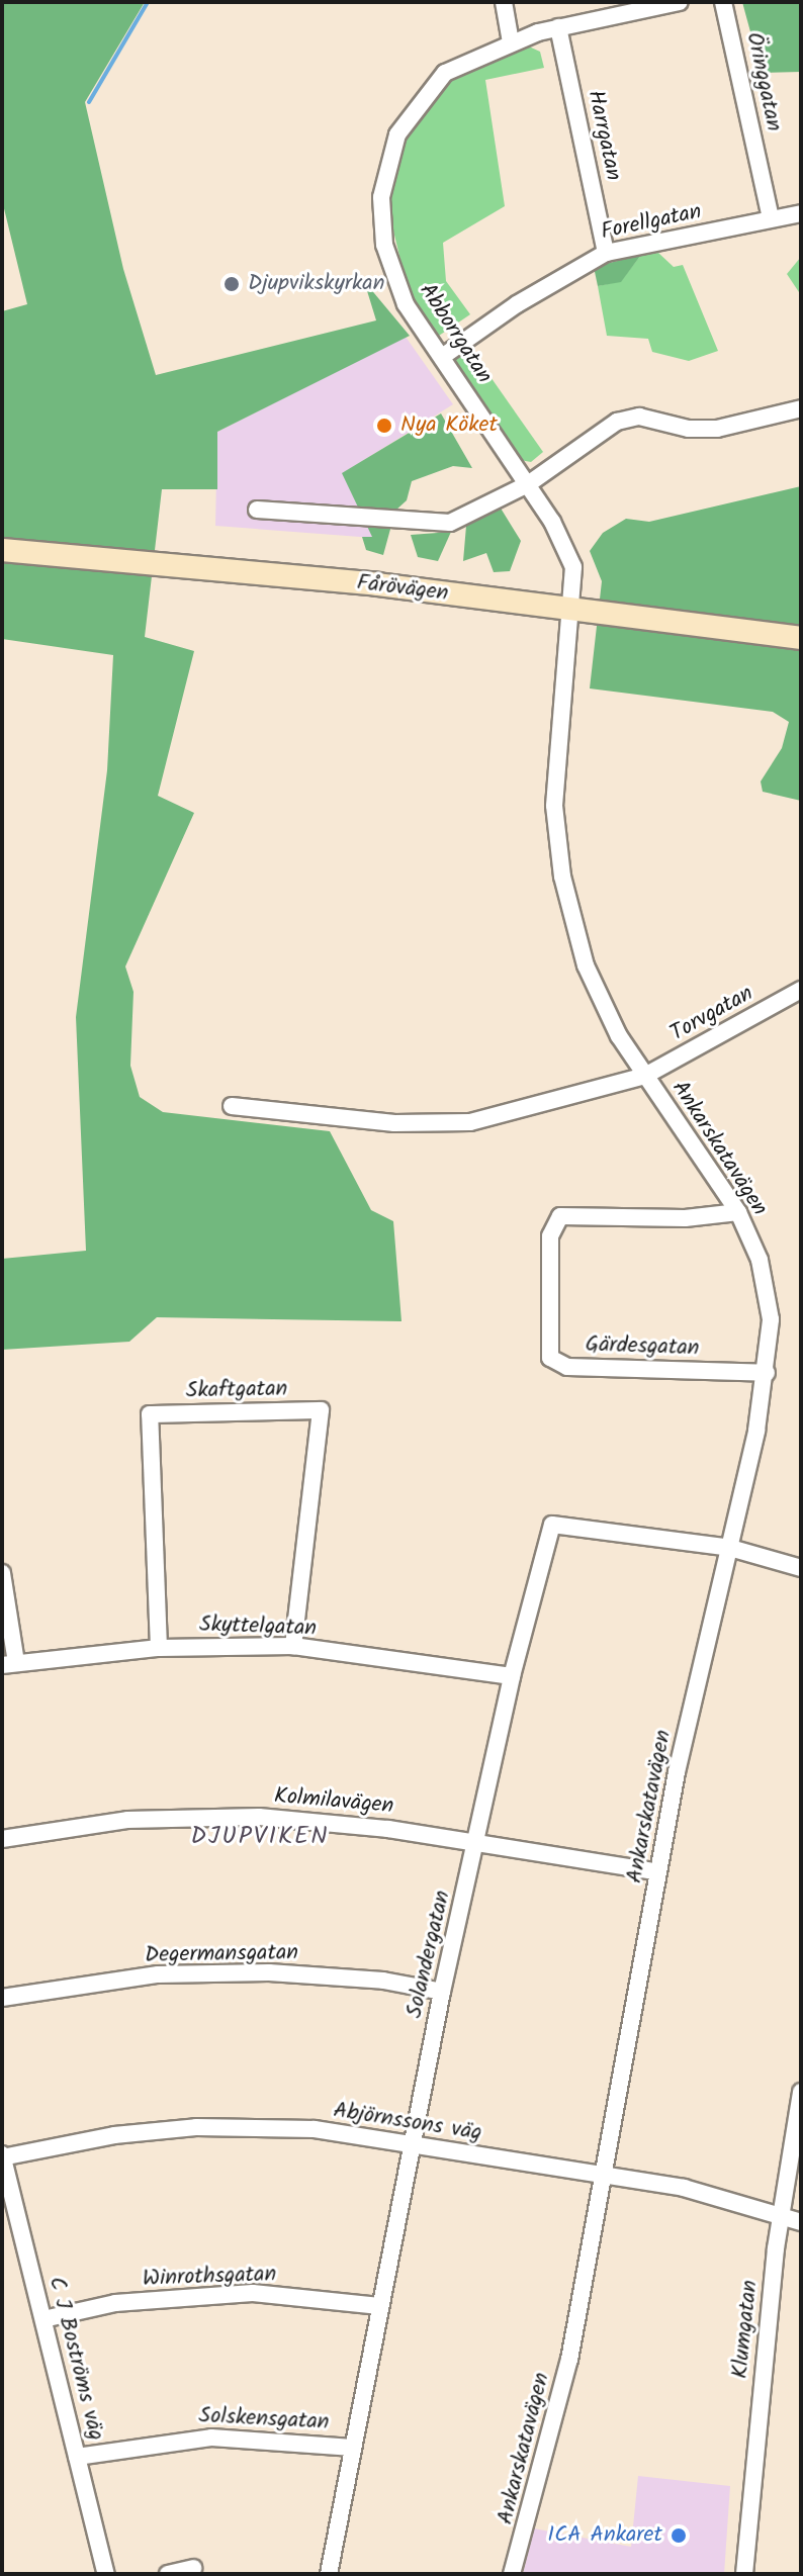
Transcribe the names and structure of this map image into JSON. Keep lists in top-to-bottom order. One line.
{"streets":{"street":["Öringgatan","Harrgatan","Forellgatan","Abborrgatan","Fårövägen","Torvgatan","Ankarskatavägen","Gärdesgatan","Skaftgatan","Skyttelgatan","Kolmilavägen","Degermansgatan","Solandergatan","Abjörnssons väg","Winrothsgatan","Klumgatan","C J Boströms väg","Solskensgatan"]},"crossings":[["Öringgatan","Forellgatan"],["Harrgatan","Forellgatan"],["Harrgatan","Abborrgatan"],["Forellgatan","Abborrgatan"],["Abborrgatan","Fårövägen"],["Abborrgatan","Ankarskatavägen"],["Fårövägen","Ankarskatavägen"],["Torvgatan","Ankarskatavägen"],["Ankarskatavägen","Gärdesgatan"],["Ankarskatavägen","Kolmilavägen"],["Ankarskatavägen","Solandergatan"],["Ankarskatavägen","Abjörnssons väg"],["Skaftgatan","Skyttelgatan"],["Skyttelgatan","Solandergatan"],["Kolmilavägen","Solandergatan"],["Degermansgatan","Solandergatan"],["Solandergatan","Abjörnssons väg"],["Solandergatan","Winrothsgatan"],["Solandergatan","Solskensgatan"],["Abjörnssons väg","Klumgatan"],["Abjörnssons väg","C J Boströms väg"],["Winrothsgatan","C J Boströms väg"],["C J Boströms väg","Solskensgatan"]],"districts":["DJUPVIKEN"],"places":["Djupvikskyrkan","Nya Köket","ICA Ankaret"]}
